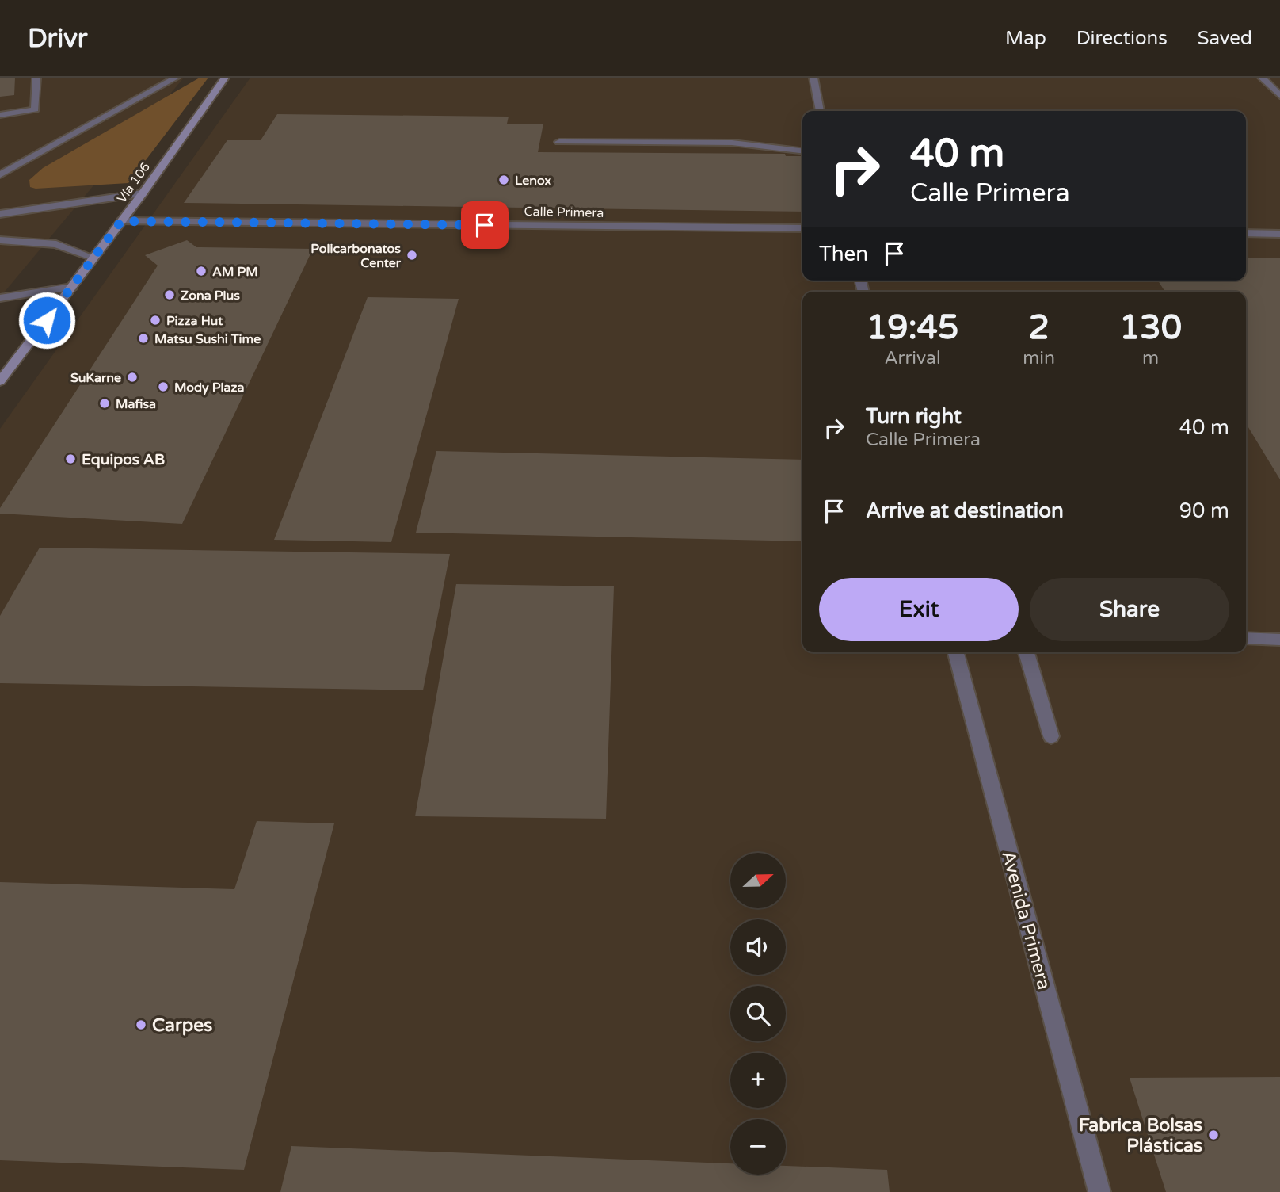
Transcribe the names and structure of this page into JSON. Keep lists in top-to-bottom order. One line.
{"streets":{"main road":["Vía 106"],"street":["Calle Primera","Avenida Primera"]},"crossings":[["Vía 106","Calle Primera"]],"places":["Lenox","Policarbonatos Center","AM PM","Zona Plus","Pizza Hut","Matsu Sushi Time","SuKarne","Mody Plaza","Mafisa","Equipos AB","Carpes","Fabrica Bolsas Plásticas"],"north":"right","page":{"header":"Drivr","nav":["Map","Directions","Saved"],"turn":["40 m","Calle Primera"],"then":"Then","eta":["19:45","Arrival","2","min","130","m"],"list":[{"name":"Turn right","note":"Calle Primera","value":"40 m"},{"name":"Arrive at destination","value":"90 m"}],"buttons":["Exit","Share"],"map_buttons":["+","−"]}}
